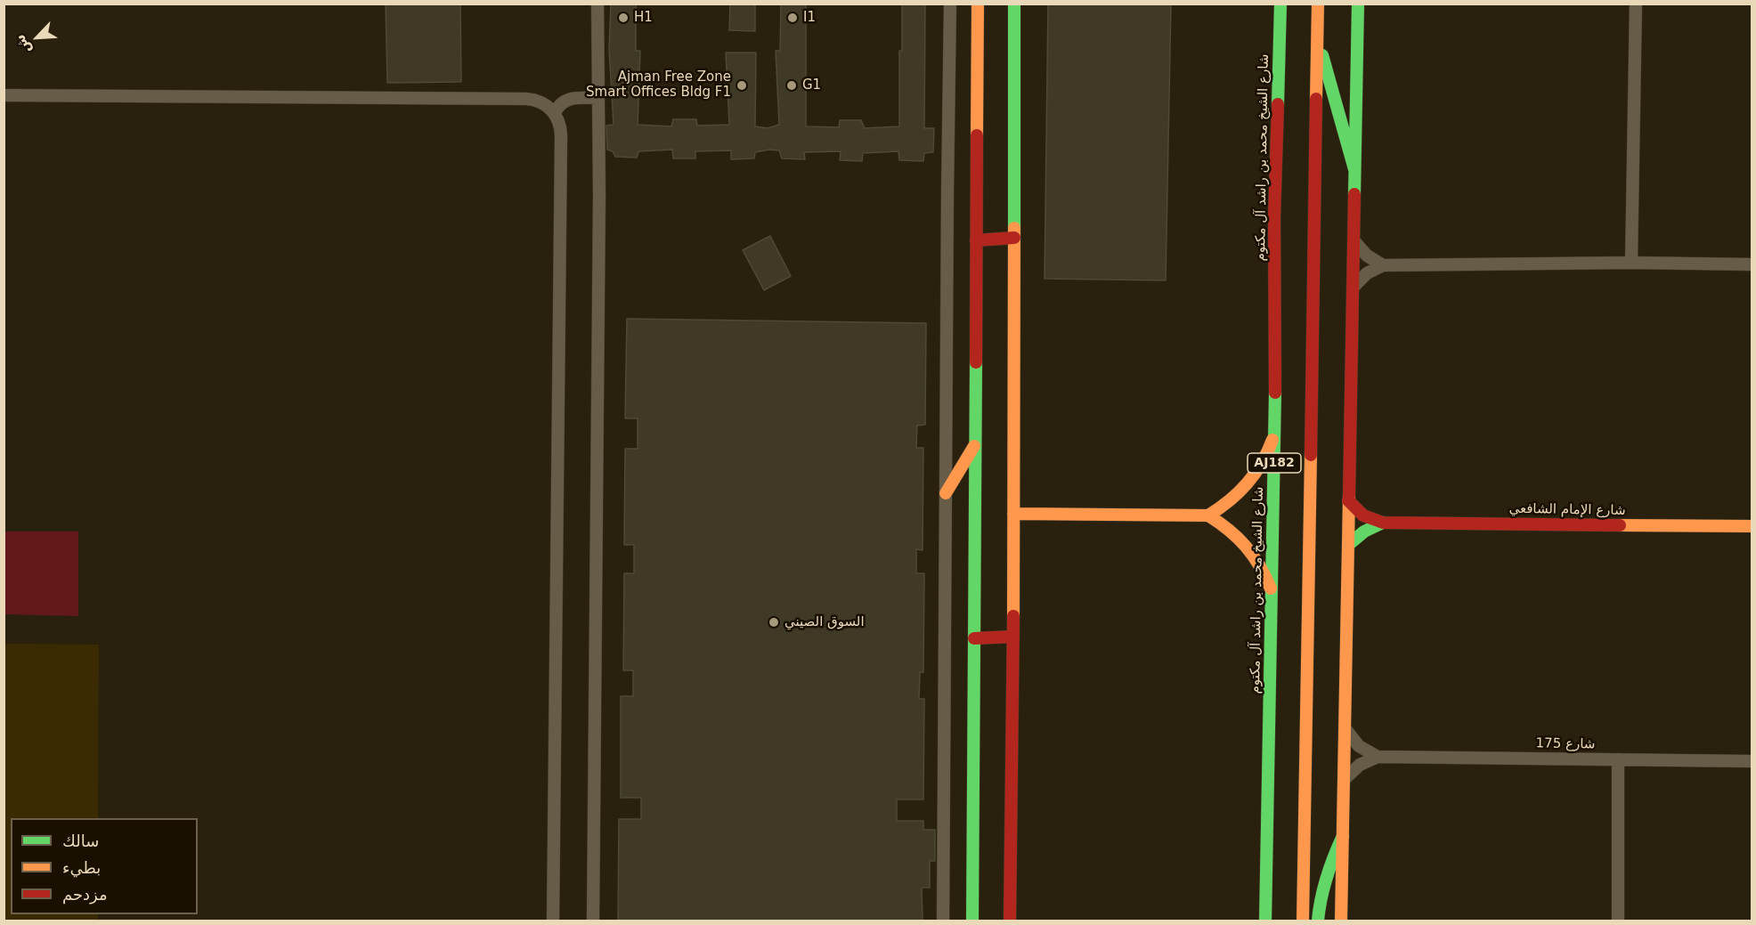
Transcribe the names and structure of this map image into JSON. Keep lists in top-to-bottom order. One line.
{"streets":{"main road":["شارع الشيخ محمد بن راشد آل مكتوم","AJ182","شارع الإمام الشافعي"],"street":["شارع 175"]},"places":["H1","I1","Ajman Free Zone Smart Offices Bldg F1","G1","السوق الصيني"],"legend":["سالك","بطيء","مزدحم"],"north":"bottom left"}
